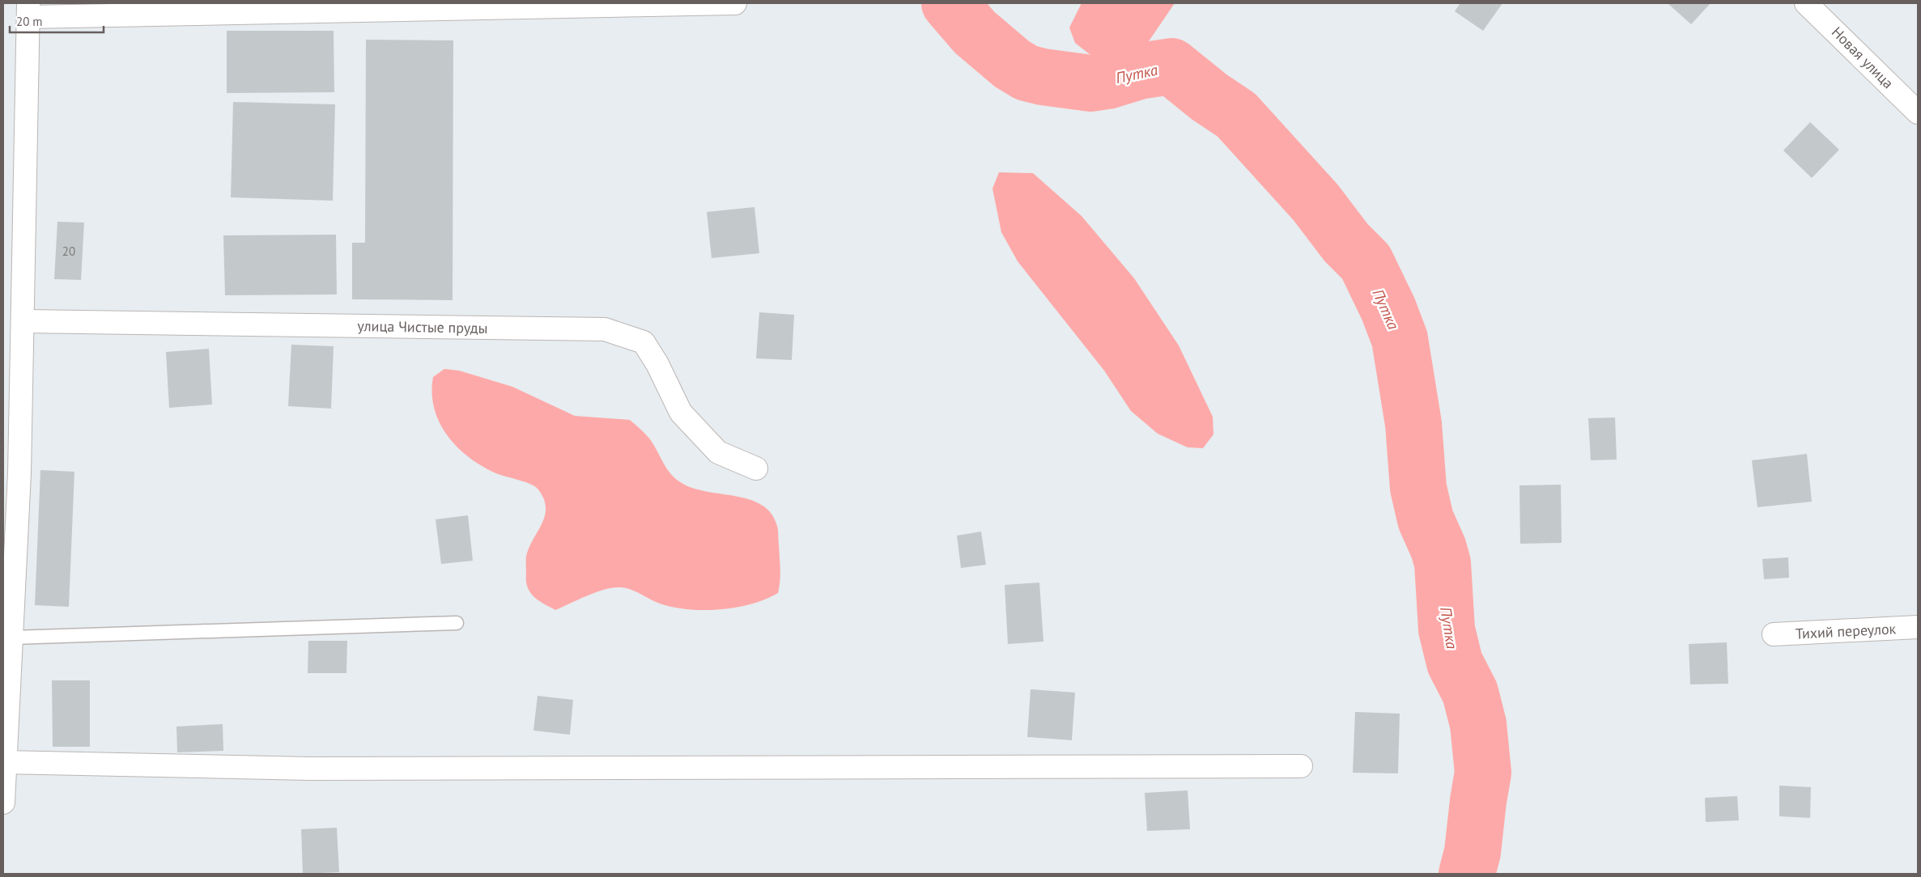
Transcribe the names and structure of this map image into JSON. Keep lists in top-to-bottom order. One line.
{"streets":{"street":["Новая улица","улица Чистые пруды","Тихий переулок"]},"water":["Путка"],"house_numbers":["20"],"scale_bar":"20 m"}
